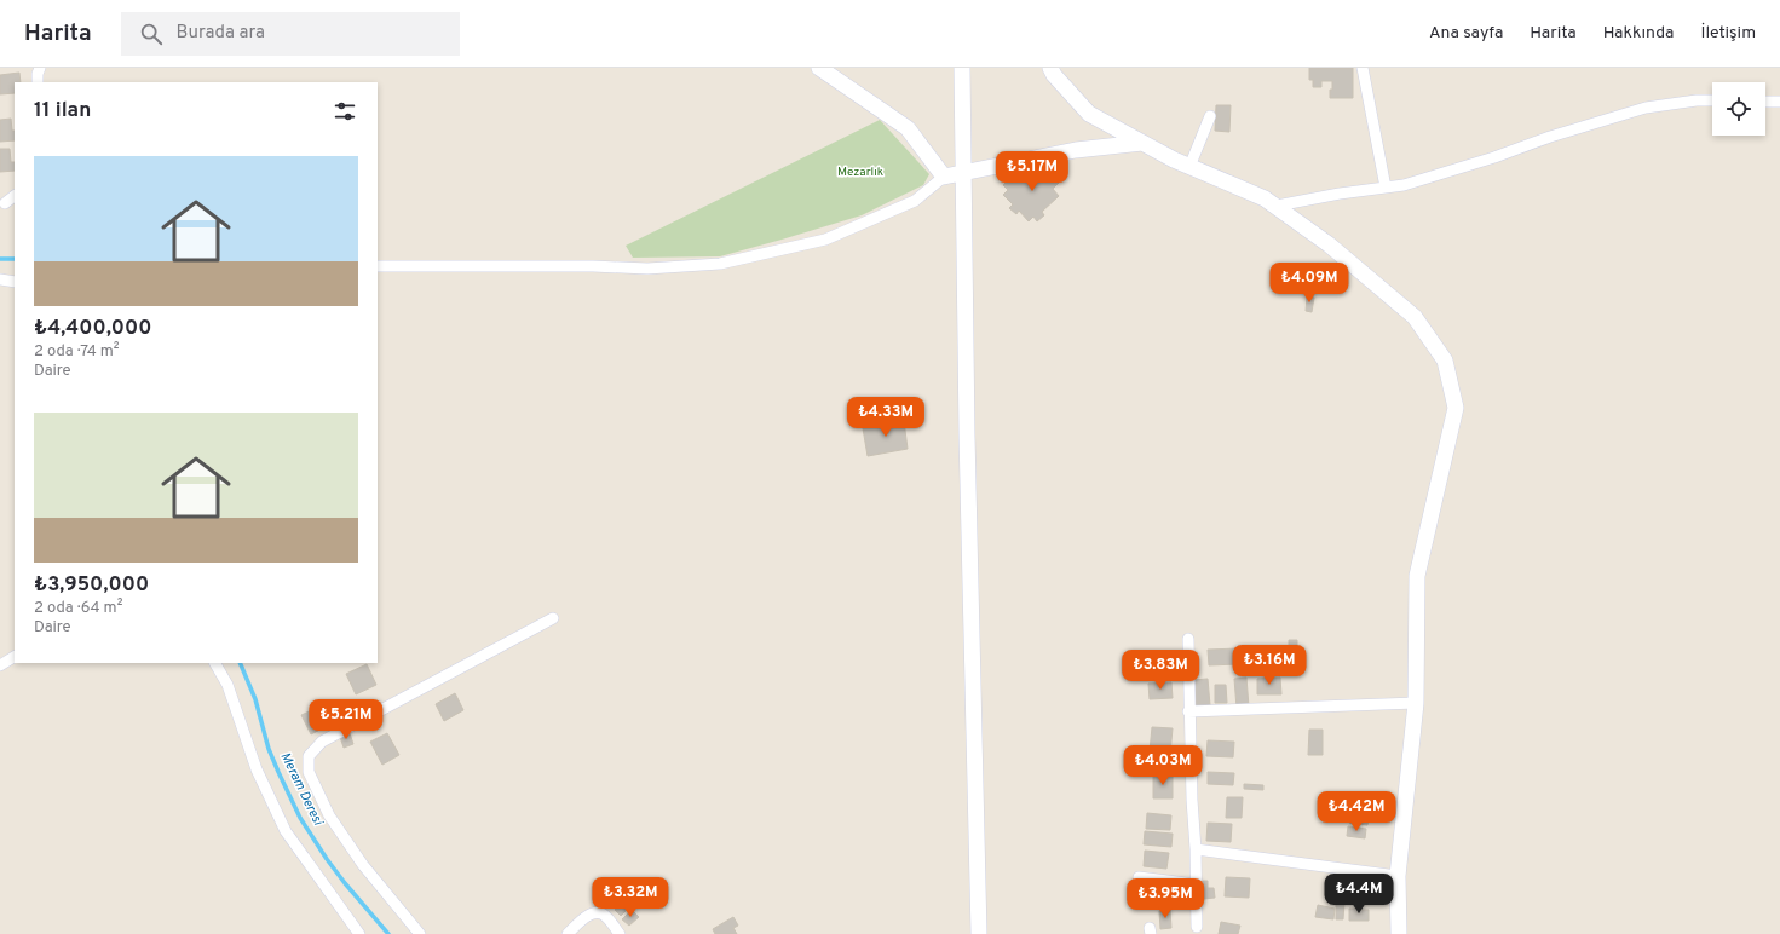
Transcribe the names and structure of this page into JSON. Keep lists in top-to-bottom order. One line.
{"water":["Meram Deresi"],"parks":["Mezarlık"],"page":{"header":"Harita","search":"Burada ara","nav":["Ana sayfa","Harita","Hakkında","İletişim"],"heading":"11 ilan","list":[{"name":"₺4,400,000","note":"2 oda · 74 m² · Daire"},{"name":"₺3,950,000","note":"2 oda · 64 m² · Daire"}],"price":["₺5.17M","₺4.09M","₺4.33M","₺3.16M","₺3.83M","₺5.21M","₺4.03M","₺4.42M","₺4.4M","₺3.32M","₺3.95M"]}}
